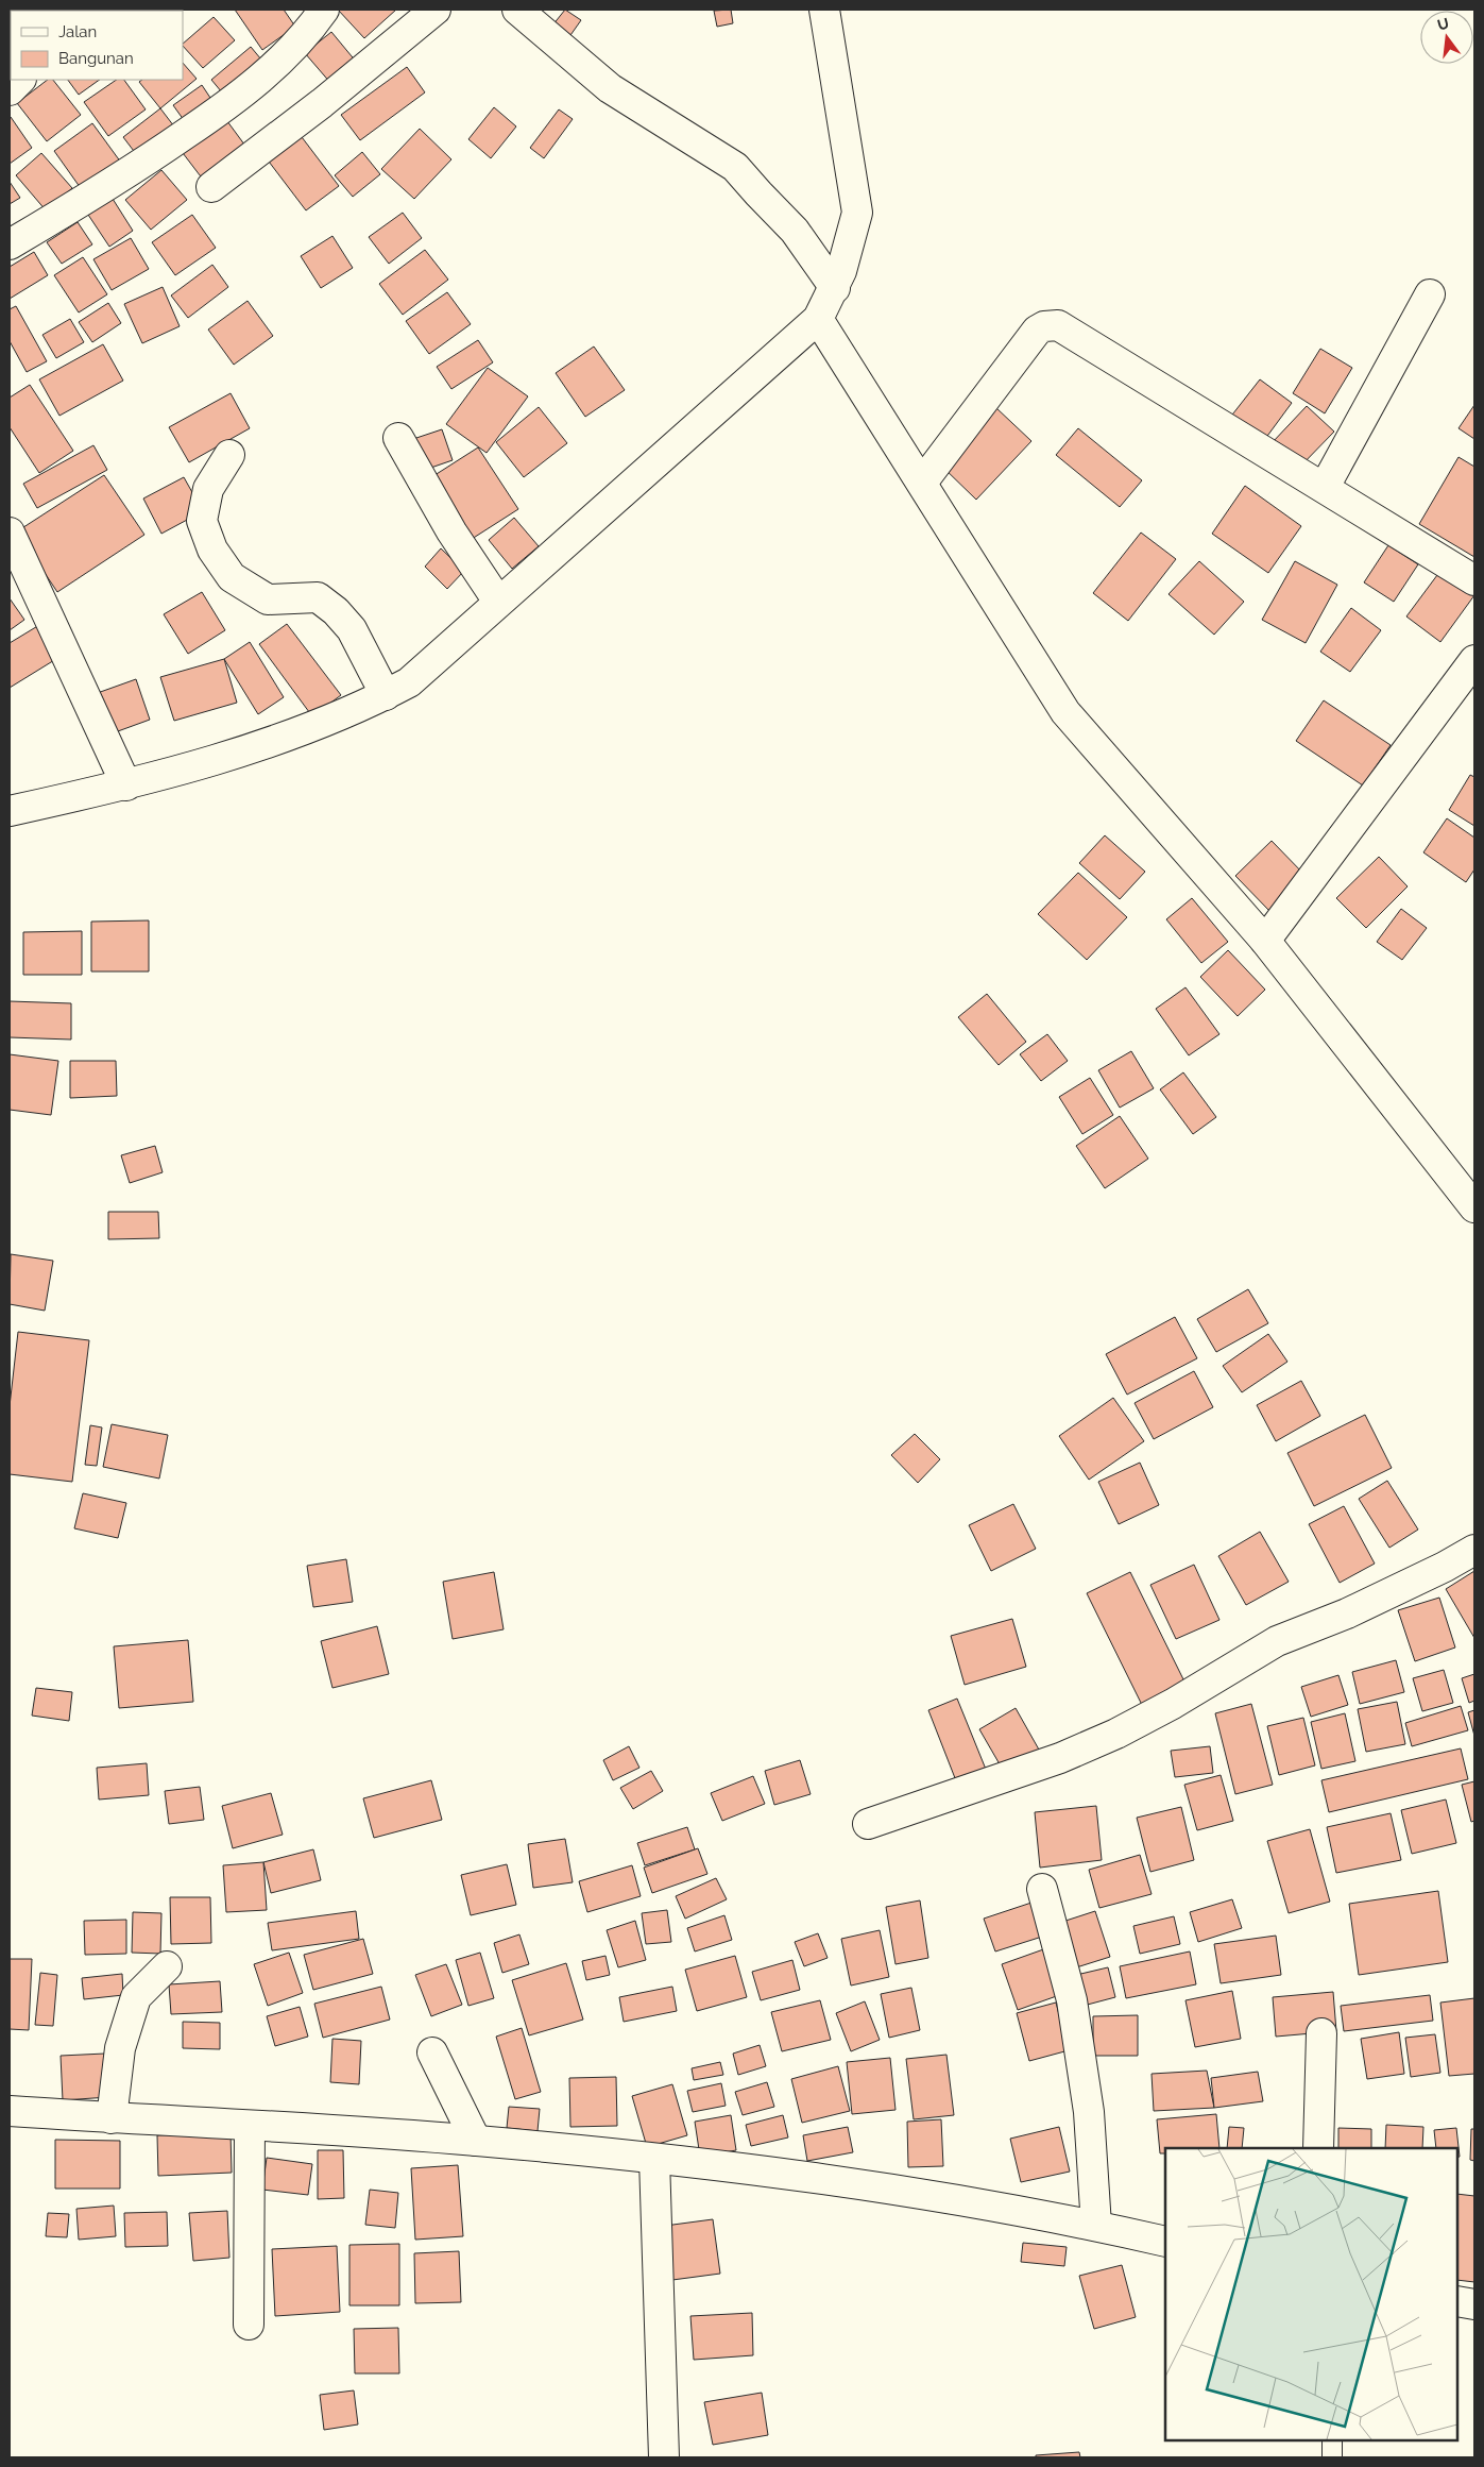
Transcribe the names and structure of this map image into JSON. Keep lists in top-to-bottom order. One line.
{"legend":["Jalan","Bangunan"],"north":"top"}
